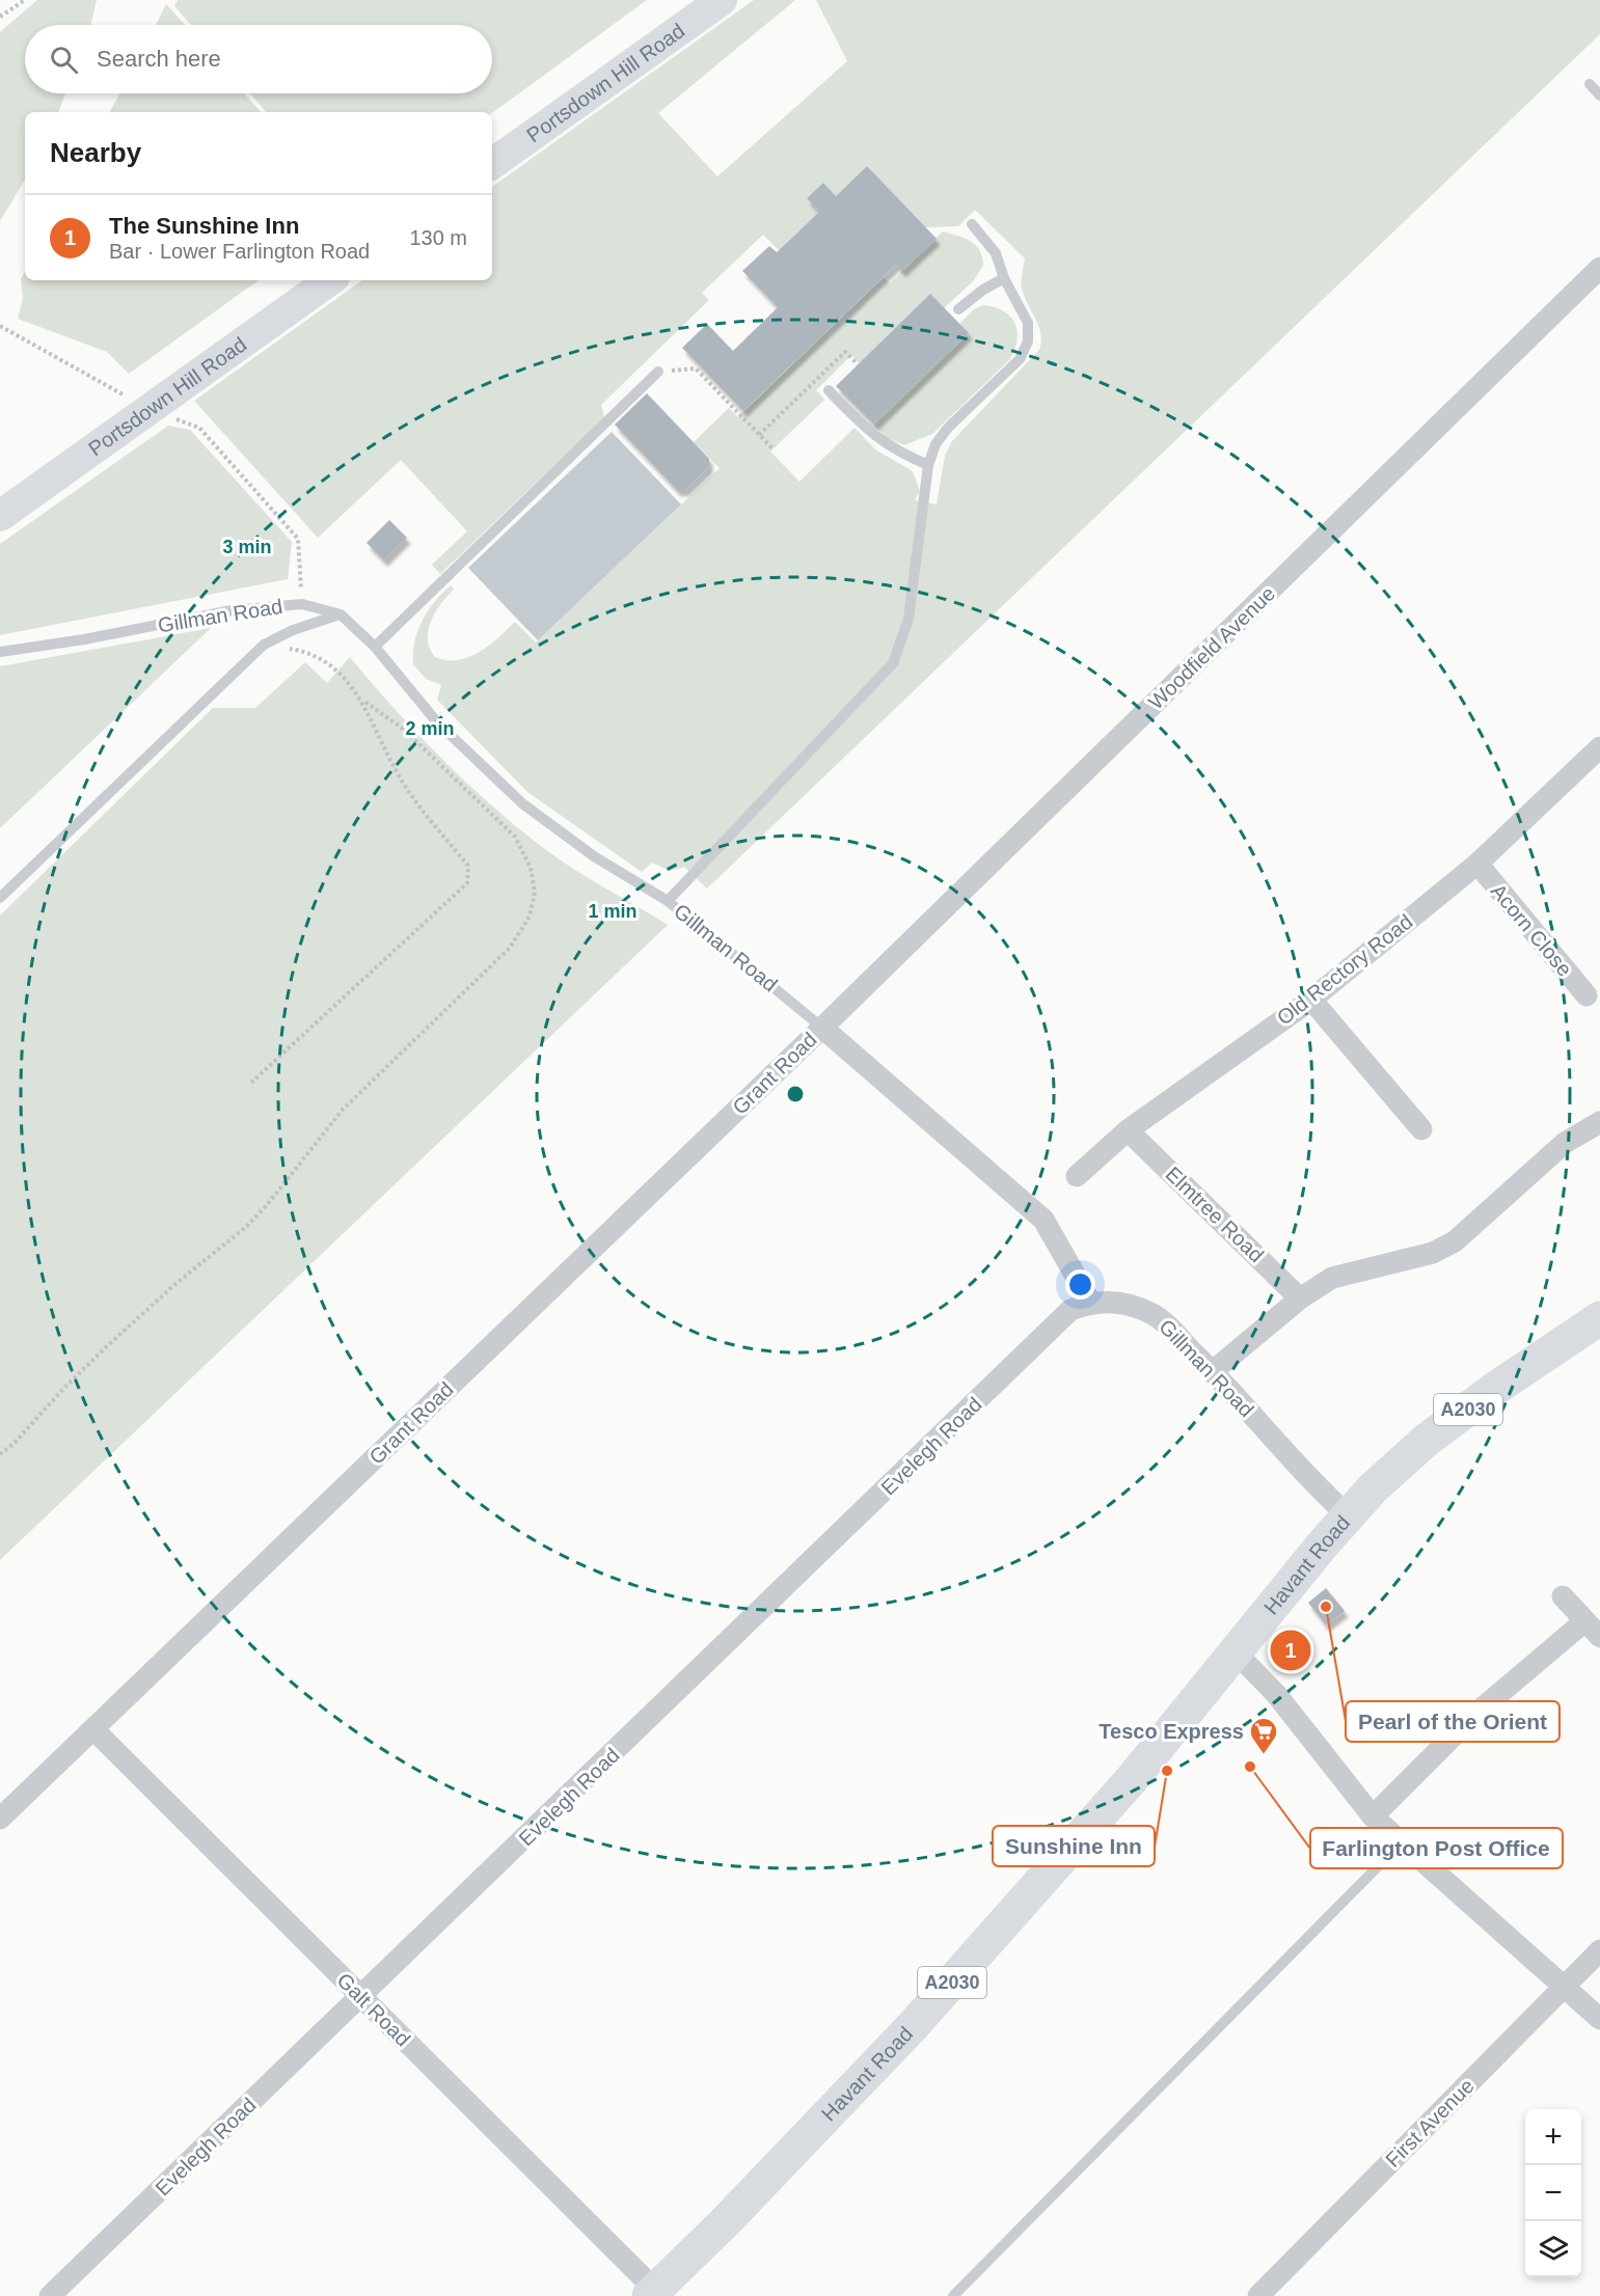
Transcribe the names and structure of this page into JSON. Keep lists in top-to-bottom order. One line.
{"streets":{"main road":["Portsdown Hill Road","A2030","Havant Road"],"street":["Gillman Road","Woodfield Avenue","Acorn Close","Old Rectory Road","Grant Road","Elmtree Road","Evelegh Road","Galt Road","First Avenue"]},"crossings":[["Gillman Road","Woodfield Avenue"],["Gillman Road","Grant Road"],["Gillman Road","Evelegh Road"],["Gillman Road","Havant Road"],["Woodfield Avenue","Grant Road"],["Acorn Close","Old Rectory Road"],["Old Rectory Road","Elmtree Road"],["Grant Road","Galt Road"],["Evelegh Road","Galt Road"],["Havant Road","Galt Road"]],"places":{"other":["Pearl of the Orient","Farlington Post Office","Sunshine Inn"],"supermarket":["Tesco Express"]},"page":{"search":"Search here","heading":"Nearby","list":[{"mark":"1","name":"The Sunshine Inn","note":"Bar · Lower Farlington Road","value":"130 m"}],"pins":"1","map_buttons":["+","−"]},"rings":["3 min","2 min","1 min"]}
